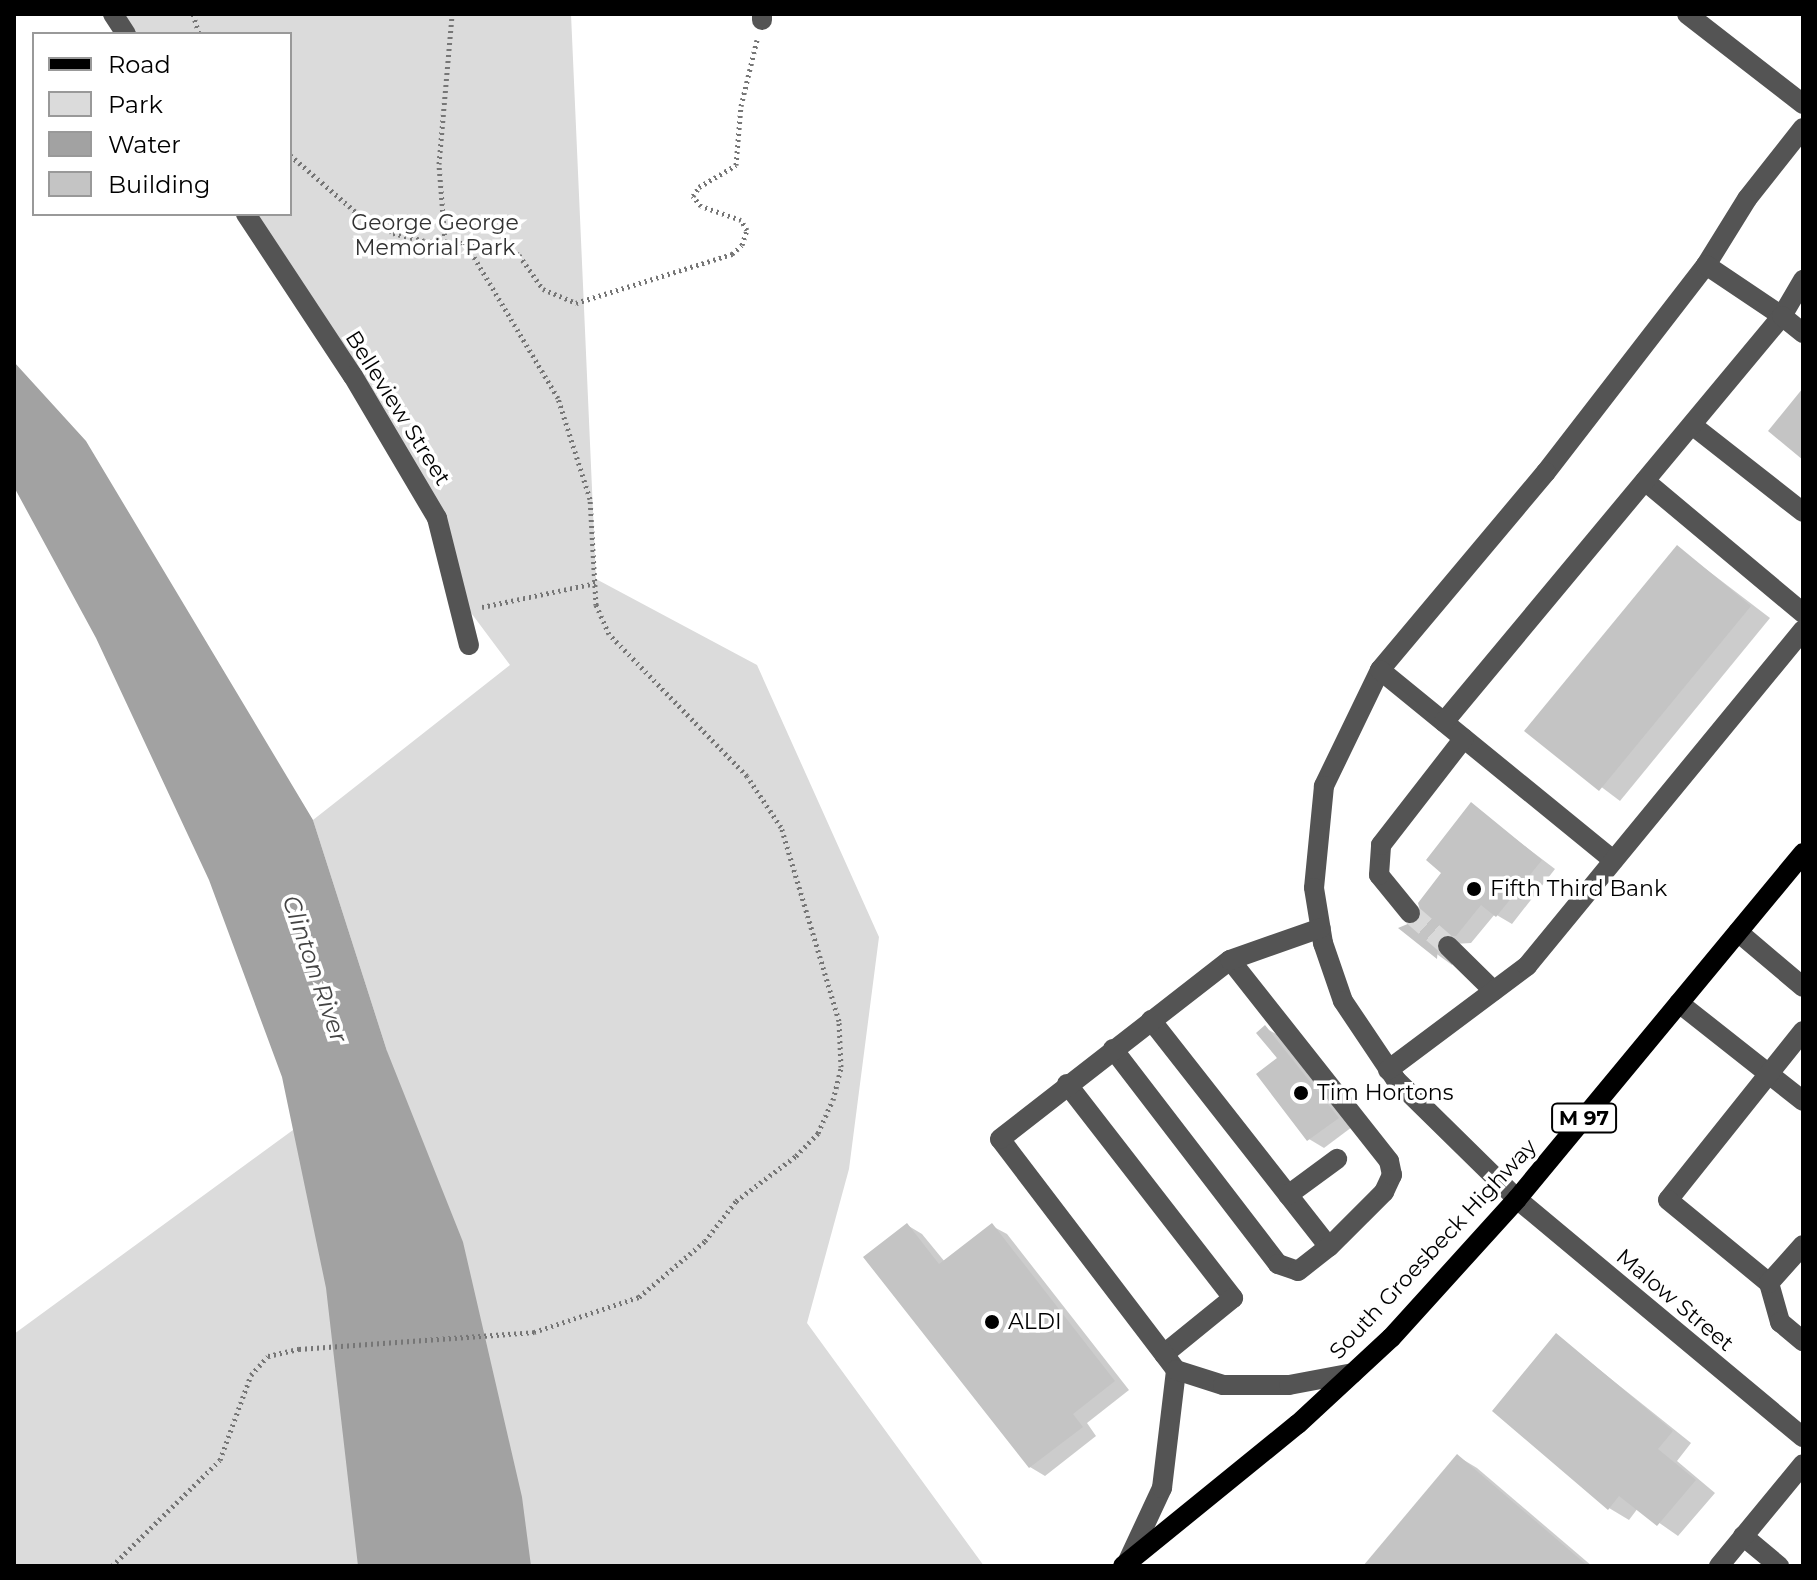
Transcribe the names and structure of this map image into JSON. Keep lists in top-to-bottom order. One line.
{"streets":{"main road":["M 97","South Groesbeck Highway"],"street":["Belleview Street","Malow Street"]},"crossings":[["South Groesbeck Highway","Malow Street"]],"water":["Clinton River"],"parks":["George George Memorial Park"],"places":["Fifth Third Bank","Tim Hortons","ALDI"],"legend":["Road","Park","Water","Building"]}
